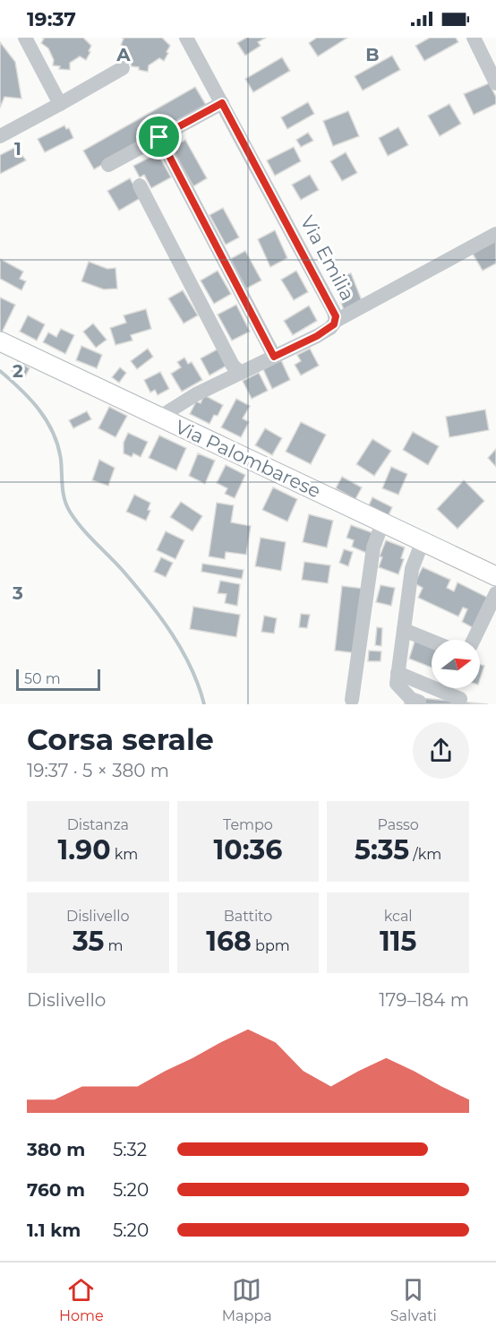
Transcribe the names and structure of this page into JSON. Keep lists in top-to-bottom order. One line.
{"streets":{"main road":["Via Palombarese"],"street":["Via Emilia"]},"crossings":[["Via Emilia","Via Palombarese"]],"scale_bar":"50 m","north":"right","page":{"status":"19:37","scale":"50 m","heading":["Corsa serale","19:37 · 5 × 380 m"],"stats":[["Distanza","1.90 km"],["Tempo","10:36"],["Passo","5:35 /km"],["Dislivello","35 m"],["Battito","168 bpm"],["kcal","115"]],"chart":["Dislivello","179–184 m"],"list":[{"name":"380 m","note":"5:32"},{"name":"760 m","note":"5:20"},{"name":"1.1 km","note":"5:20"}],"tabs":["Home","Mappa","Salvati"]},"grid":{"columns":["A","B"],"rows":["1","2","3"]}}
